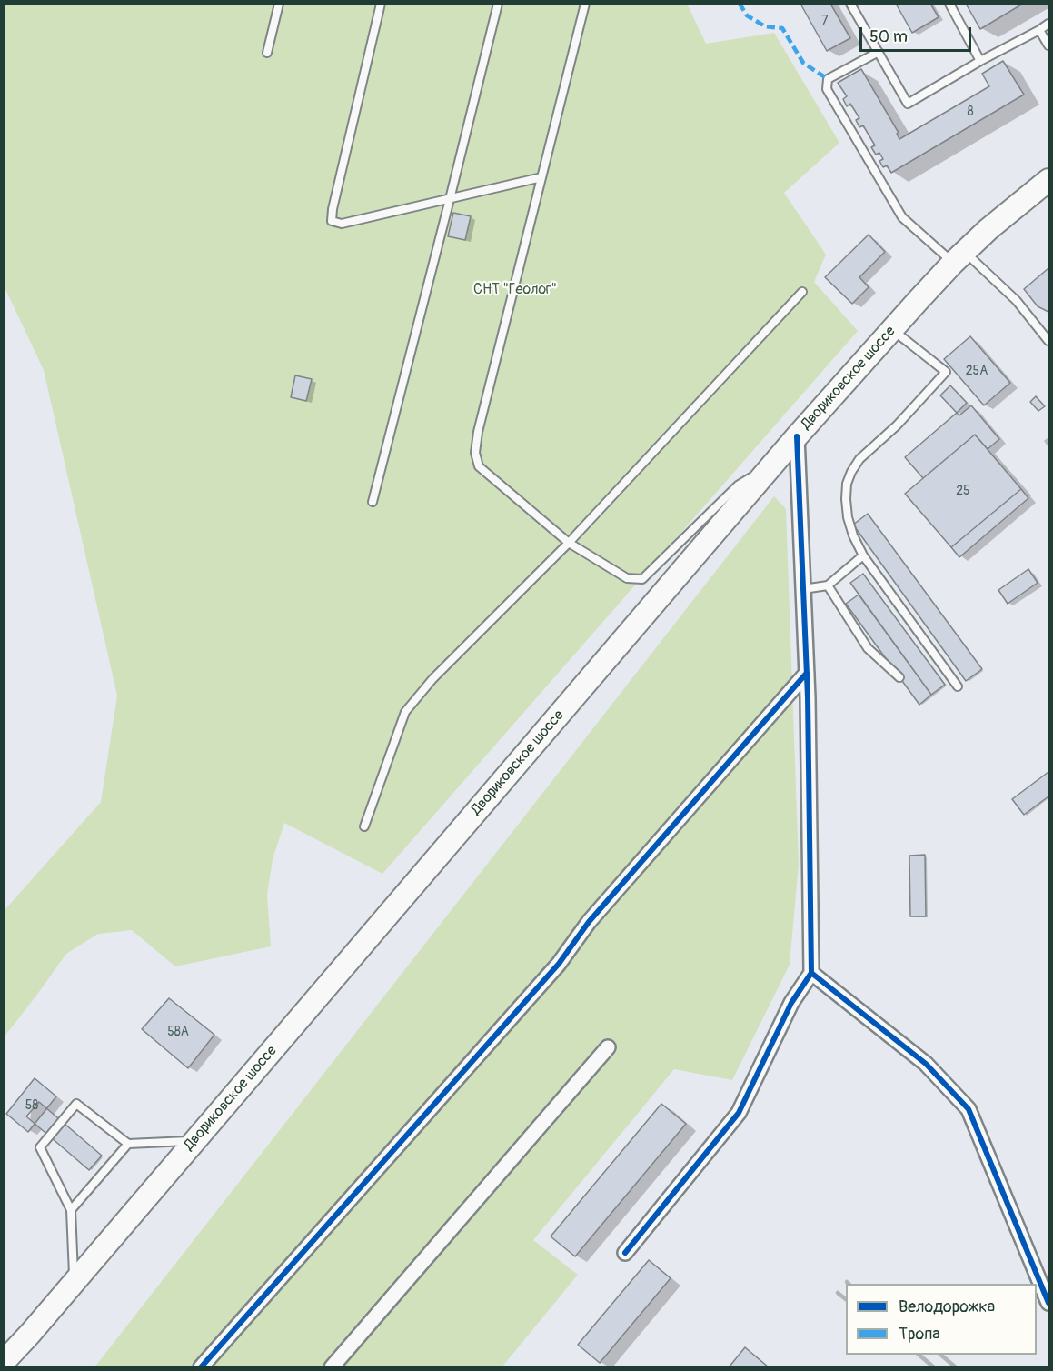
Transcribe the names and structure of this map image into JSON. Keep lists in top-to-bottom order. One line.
{"streets":{"main road":["Двориковское шоссе"]},"parks":["СНТ \"Геолог\""],"house_numbers":["7","8","25А","25","58А","58"],"legend":["Велодорожка","Тропа"],"scale_bar":"50 m"}
